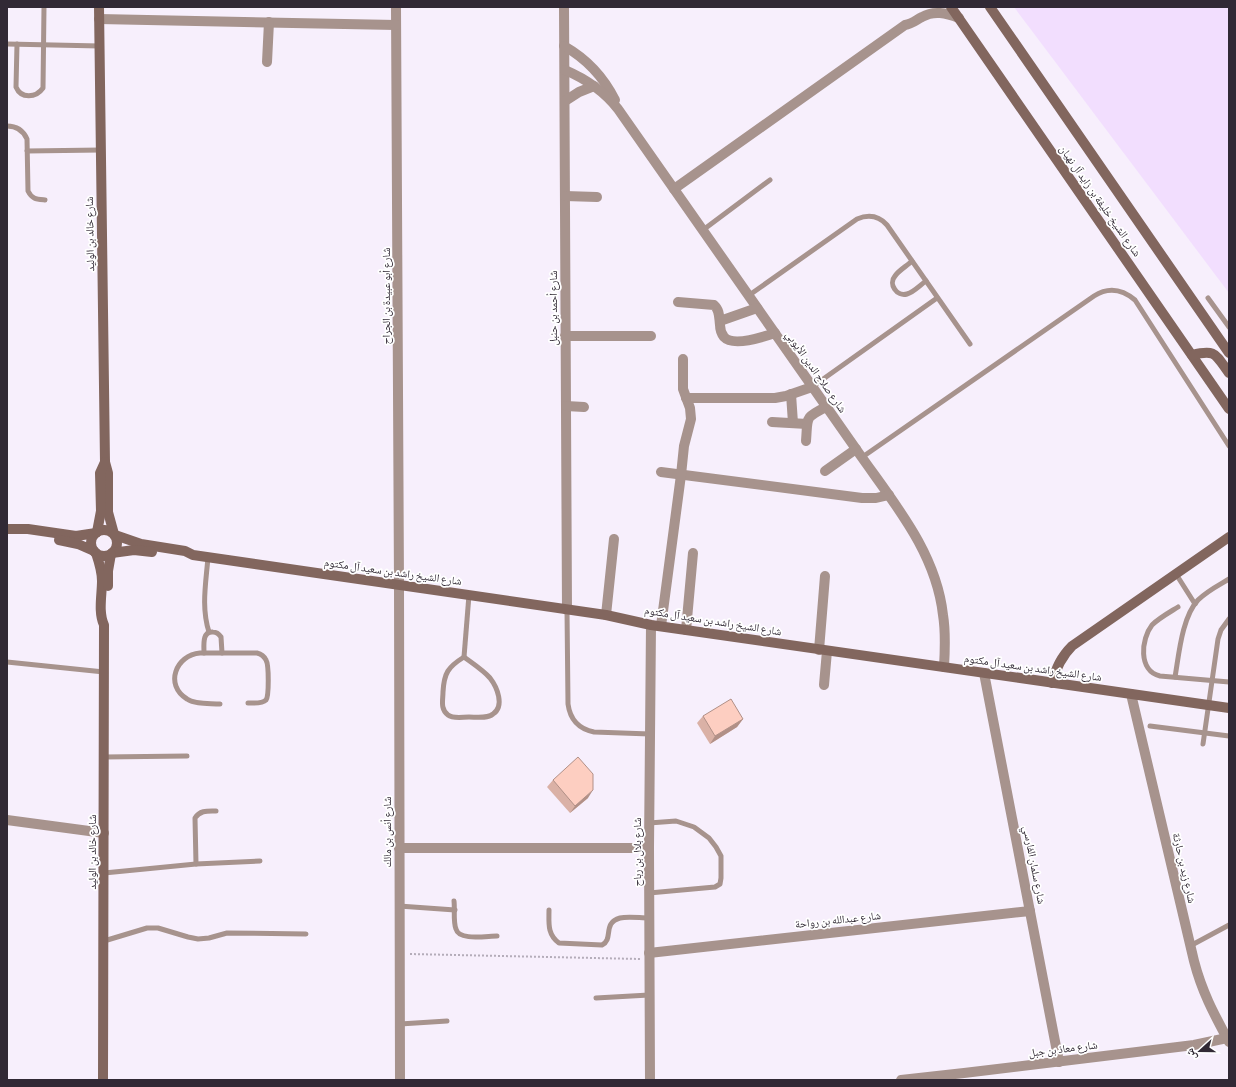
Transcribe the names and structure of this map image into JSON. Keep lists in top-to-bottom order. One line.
{"streets":{"street":["شارع الشيخ خليفة بن زايد آل نهيان","شارع خالد بن الوليد","شارع أبو عبيدة بن الجراح","شارع أحمد بن حنبل","شارع صلاح الدين الأيوبي","شارع الشيخ راشد بن سعيد آل مكتوم","شارع أنس بن مالك","شارع بلال بن رباح","شارع سلمان الفارسي","شارع زيد بن حارثة","شارع عبدالله بن رواحة","شارع معاذ بن جبل"]},"crossings":[["شارع خالد بن الوليد","شارع الشيخ راشد بن سعيد آل مكتوم"],["شارع أبو عبيدة بن الجراح","شارع الشيخ راشد بن سعيد آل مكتوم"],["شارع أبو عبيدة بن الجراح","شارع أنس بن مالك"],["شارع أحمد بن حنبل","شارع صلاح الدين الأيوبي"],["شارع أحمد بن حنبل","شارع الشيخ راشد بن سعيد آل مكتوم"],["شارع صلاح الدين الأيوبي","شارع الشيخ راشد بن سعيد آل مكتوم"],["شارع الشيخ راشد بن سعيد آل مكتوم","شارع أنس بن مالك"],["شارع الشيخ راشد بن سعيد آل مكتوم","شارع بلال بن رباح"],["شارع الشيخ راشد بن سعيد آل مكتوم","شارع سلمان الفارسي"],["شارع الشيخ راشد بن سعيد آل مكتوم","شارع زيد بن حارثة"],["شارع بلال بن رباح","شارع عبدالله بن رواحة"],["شارع سلمان الفارسي","شارع عبدالله بن رواحة"],["شارع سلمان الفارسي","شارع معاذ بن جبل"],["شارع زيد بن حارثة","شارع معاذ بن جبل"]],"north":"left"}
